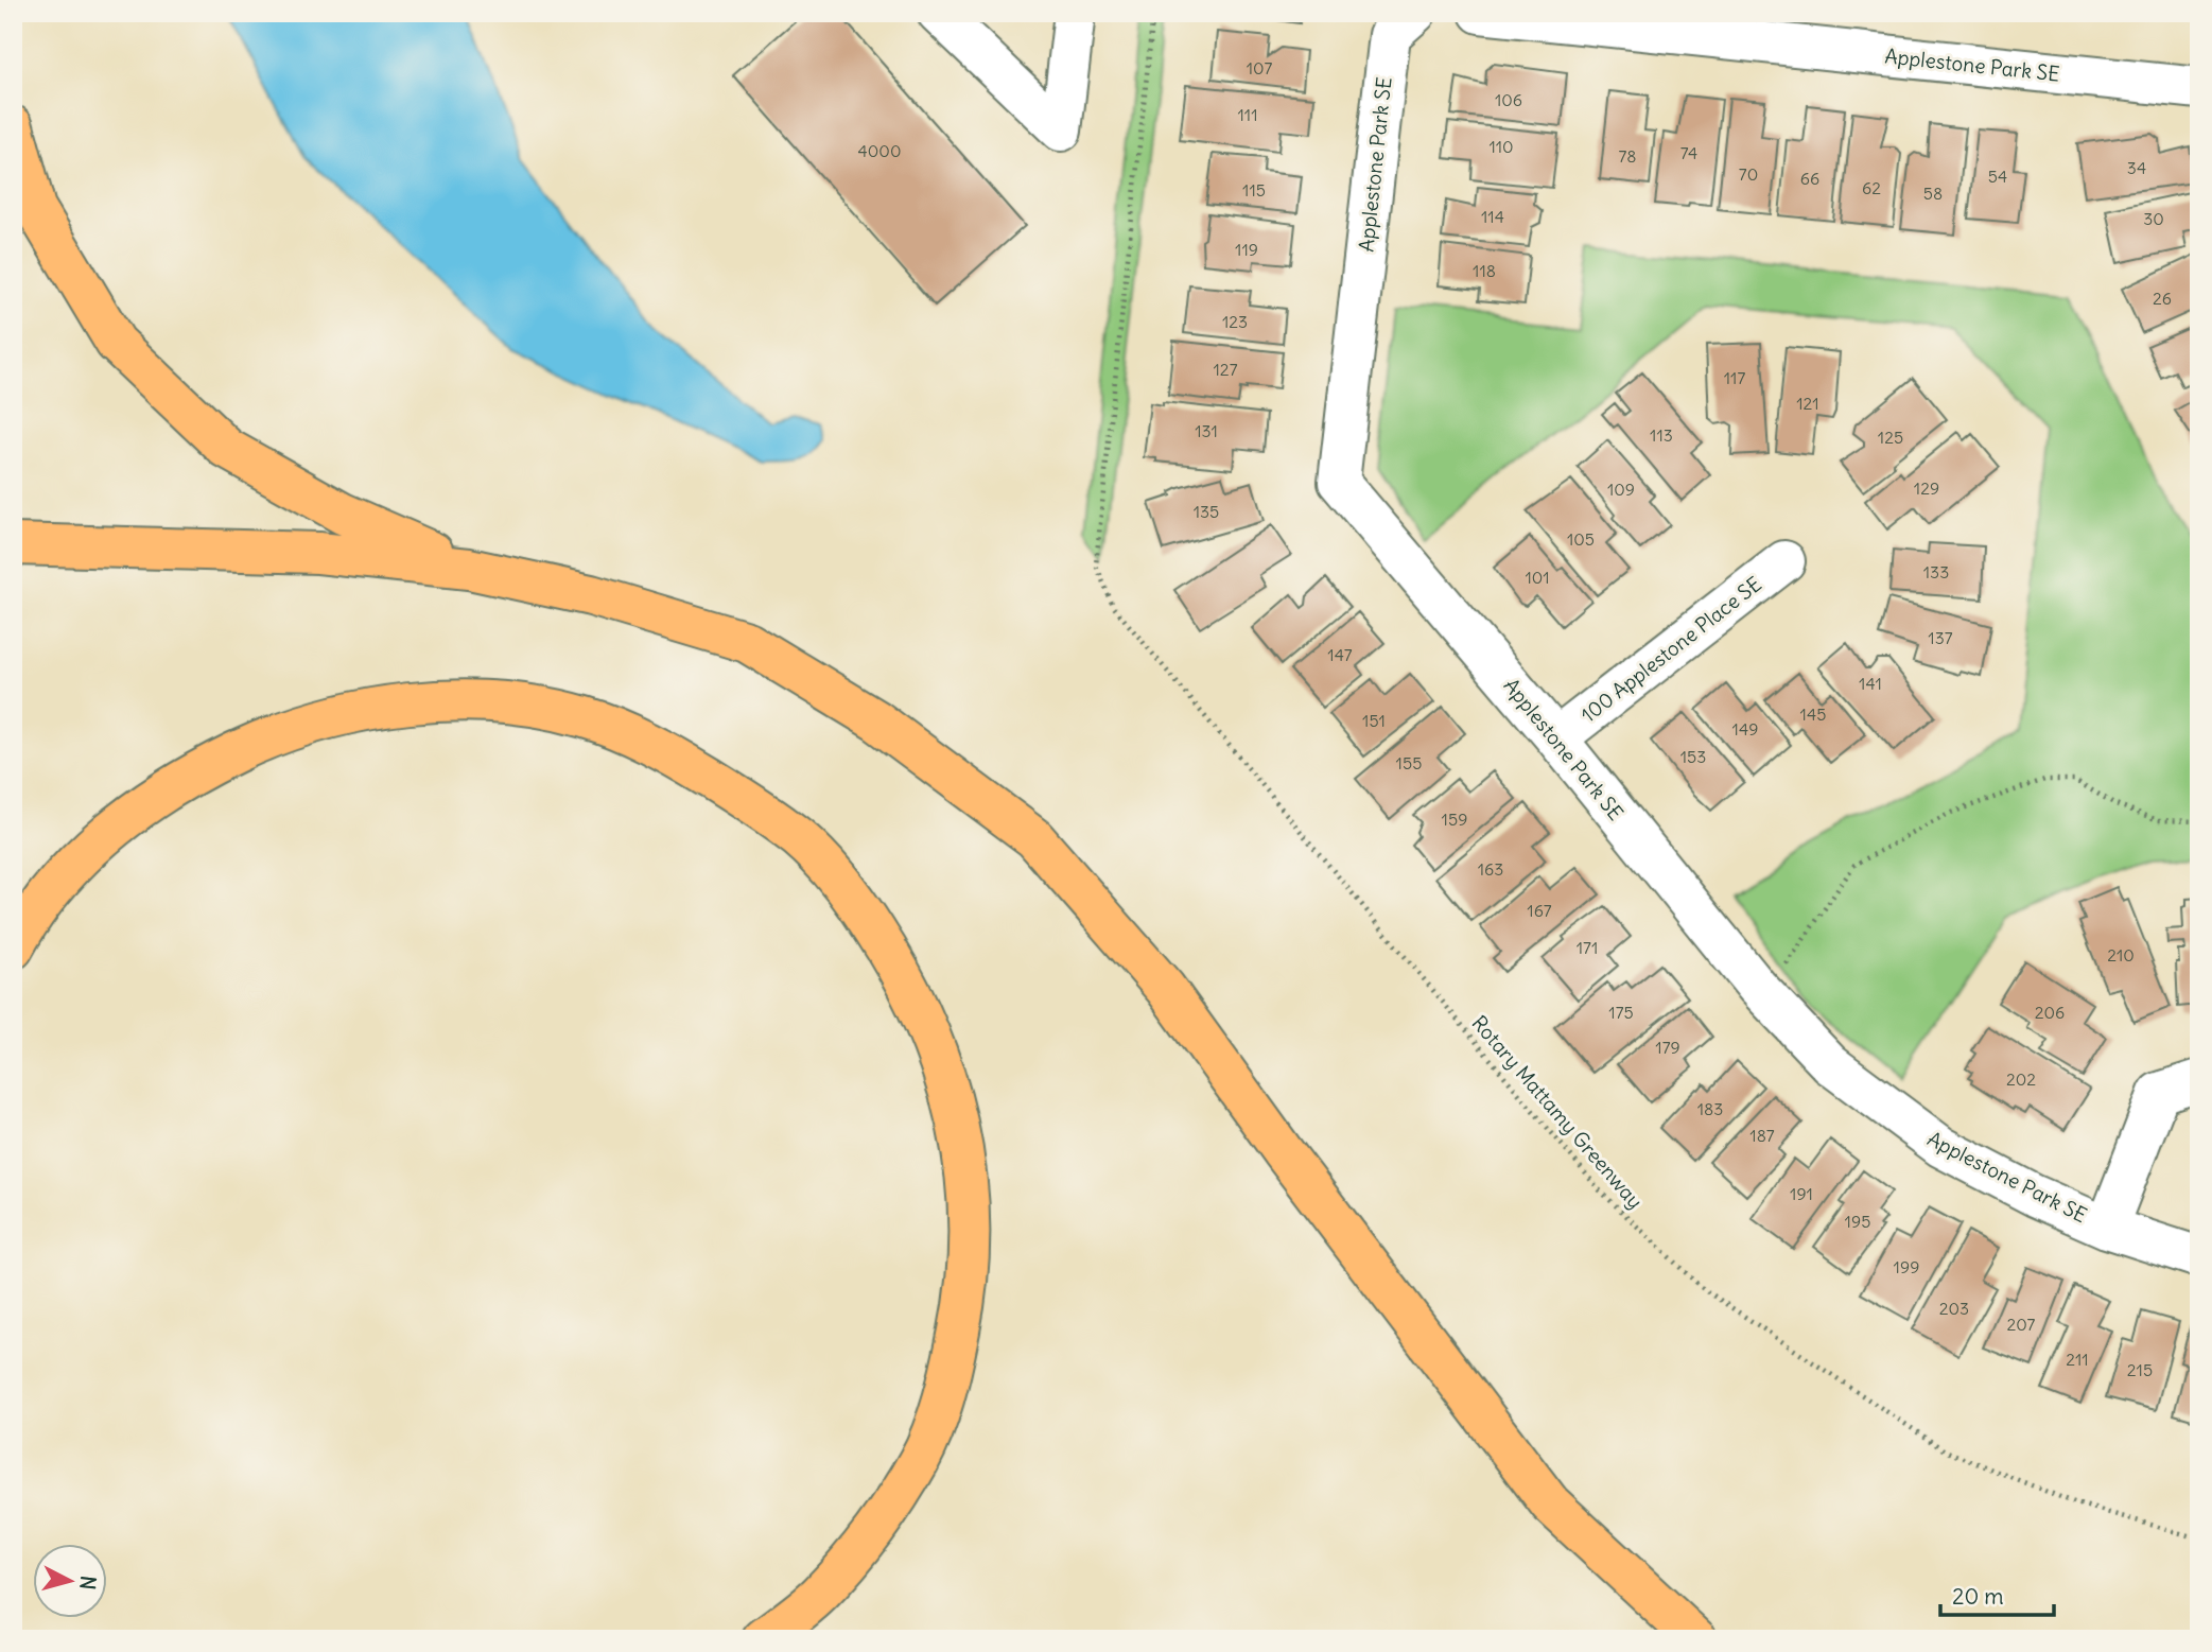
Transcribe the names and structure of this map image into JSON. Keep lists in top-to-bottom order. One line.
{"streets":{"street":["Applestone Park SE","100 Applestone Place SE"],"path":["Rotary Mattamy Greenway"]},"crossings":[["Applestone Park SE","100 Applestone Place SE"]],"house_numbers":["107","106","111","110","4000","74","78","34","70","54","66","62","115","58","114","30","119","118","26","123","127","117","121","131","113","125","129","109","135","105","133","101","137","147","141","145","151","149","153","155","159","163","167","171","210","175","206","179","202","183","187","191","195","199","203","207","211","215"],"scale_bar":"20 m","north":"right"}
